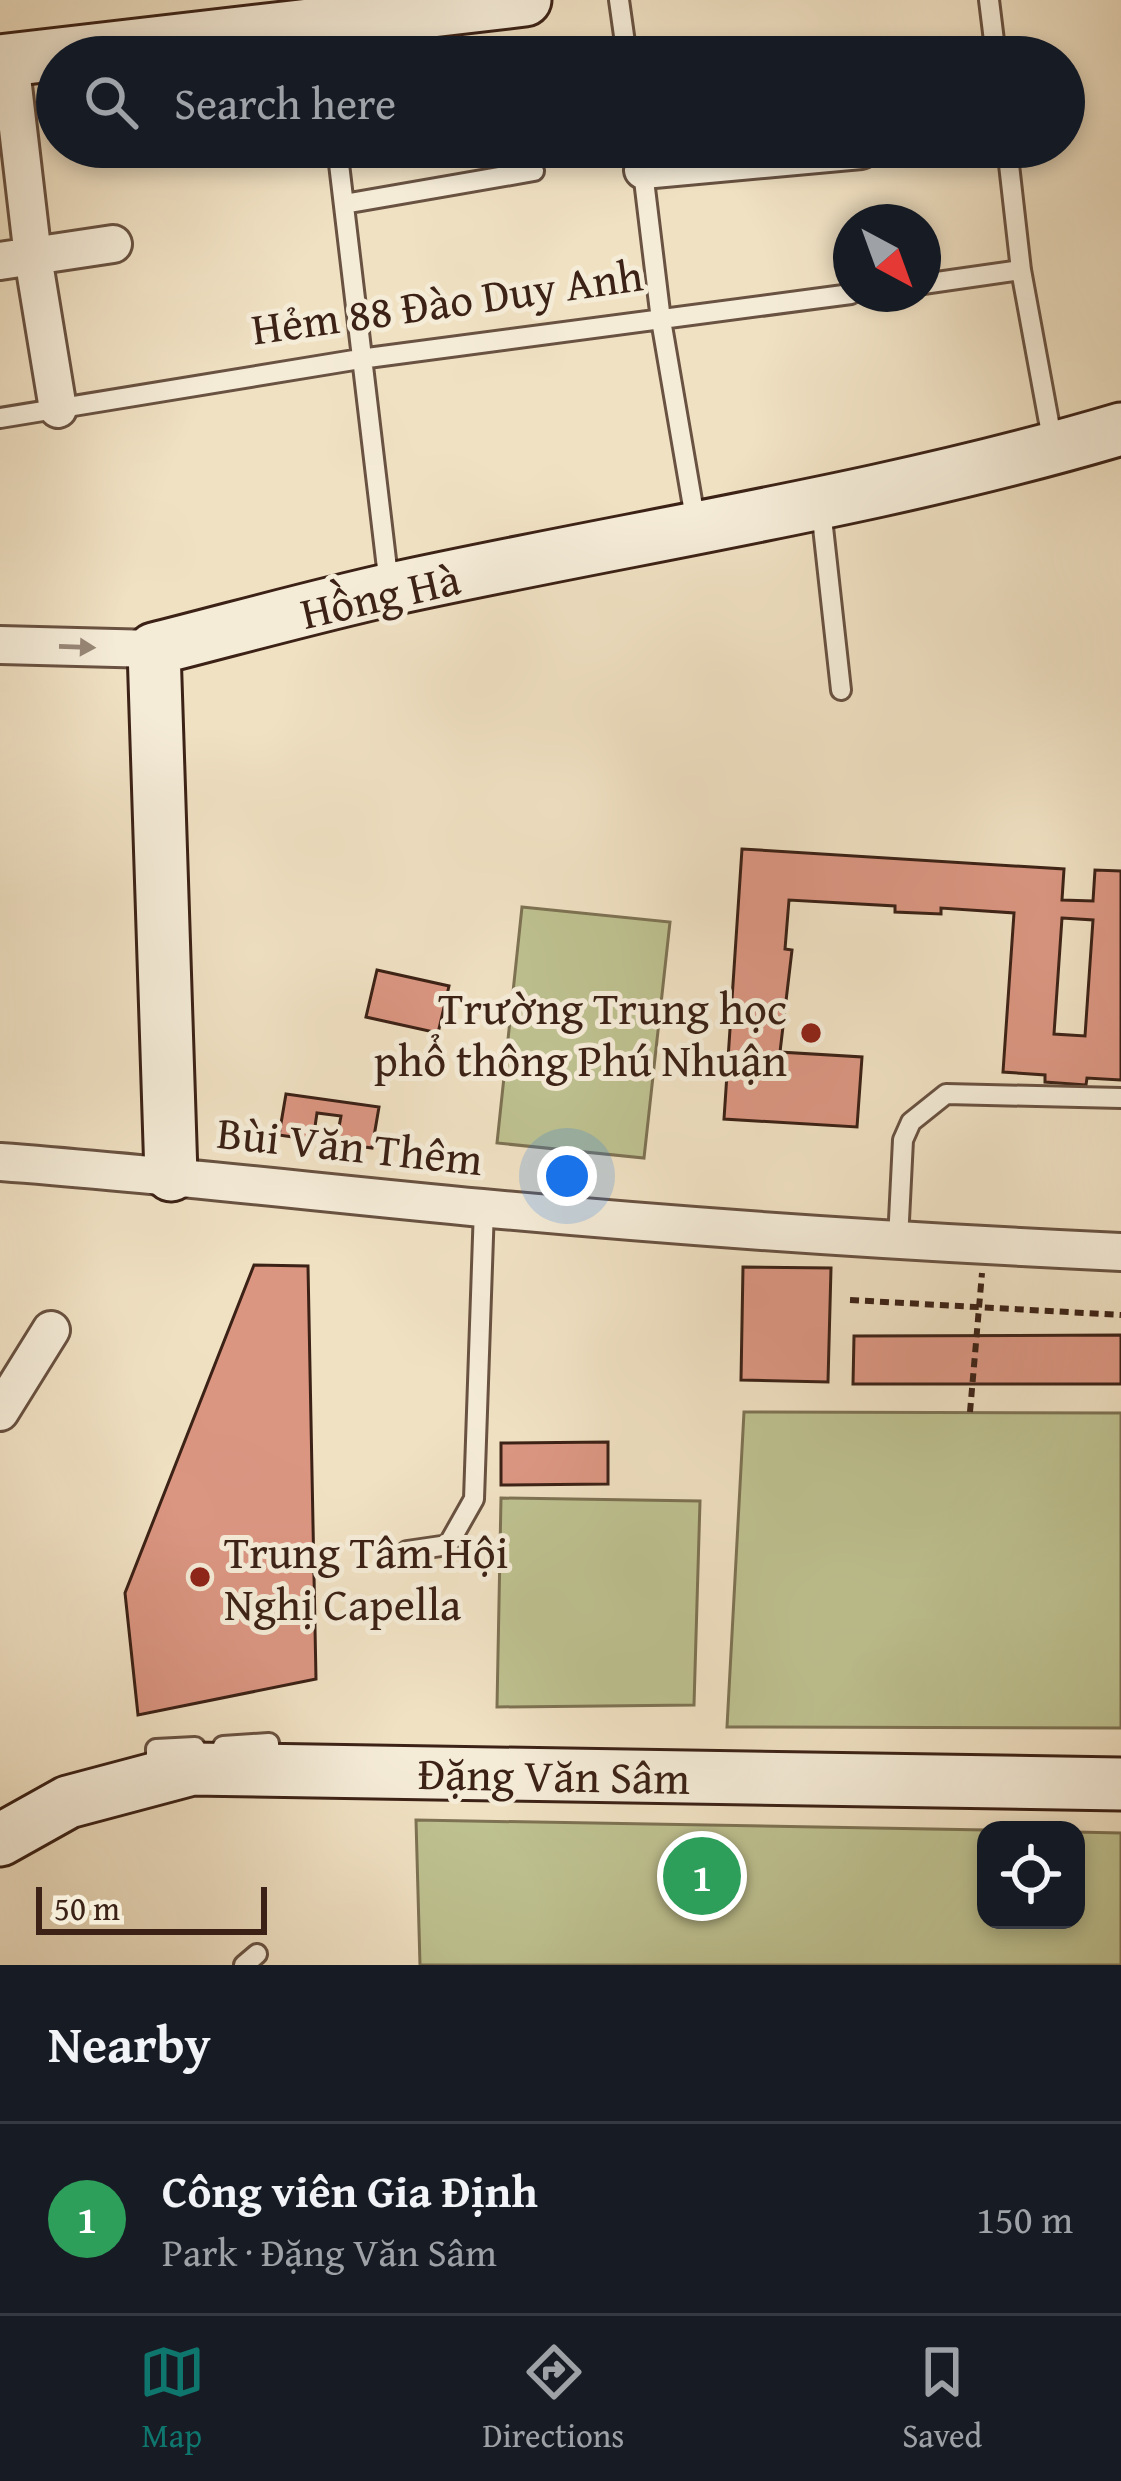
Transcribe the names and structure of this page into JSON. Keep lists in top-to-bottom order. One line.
{"streets":{"street":["Hồng Hà","Bùi Văn Thêm","Đặng Văn Sâm"],"lane":["Hẻm 88 Đào Duy Anh"]},"places":["Trường Trung học phổ thông Phú Nhuận","Trung Tâm Hội Nghị Capella"],"scale_bar":"50 m","north":"bottom right","page":{"search":"Search here","pins":"1","scale":"50 m","heading":"Nearby","list":[{"mark":"1","name":"Công viên Gia Định","note":"Park · Đặng Văn Sâm","value":"150 m"}],"nav":["Map","Directions","Saved"]}}
